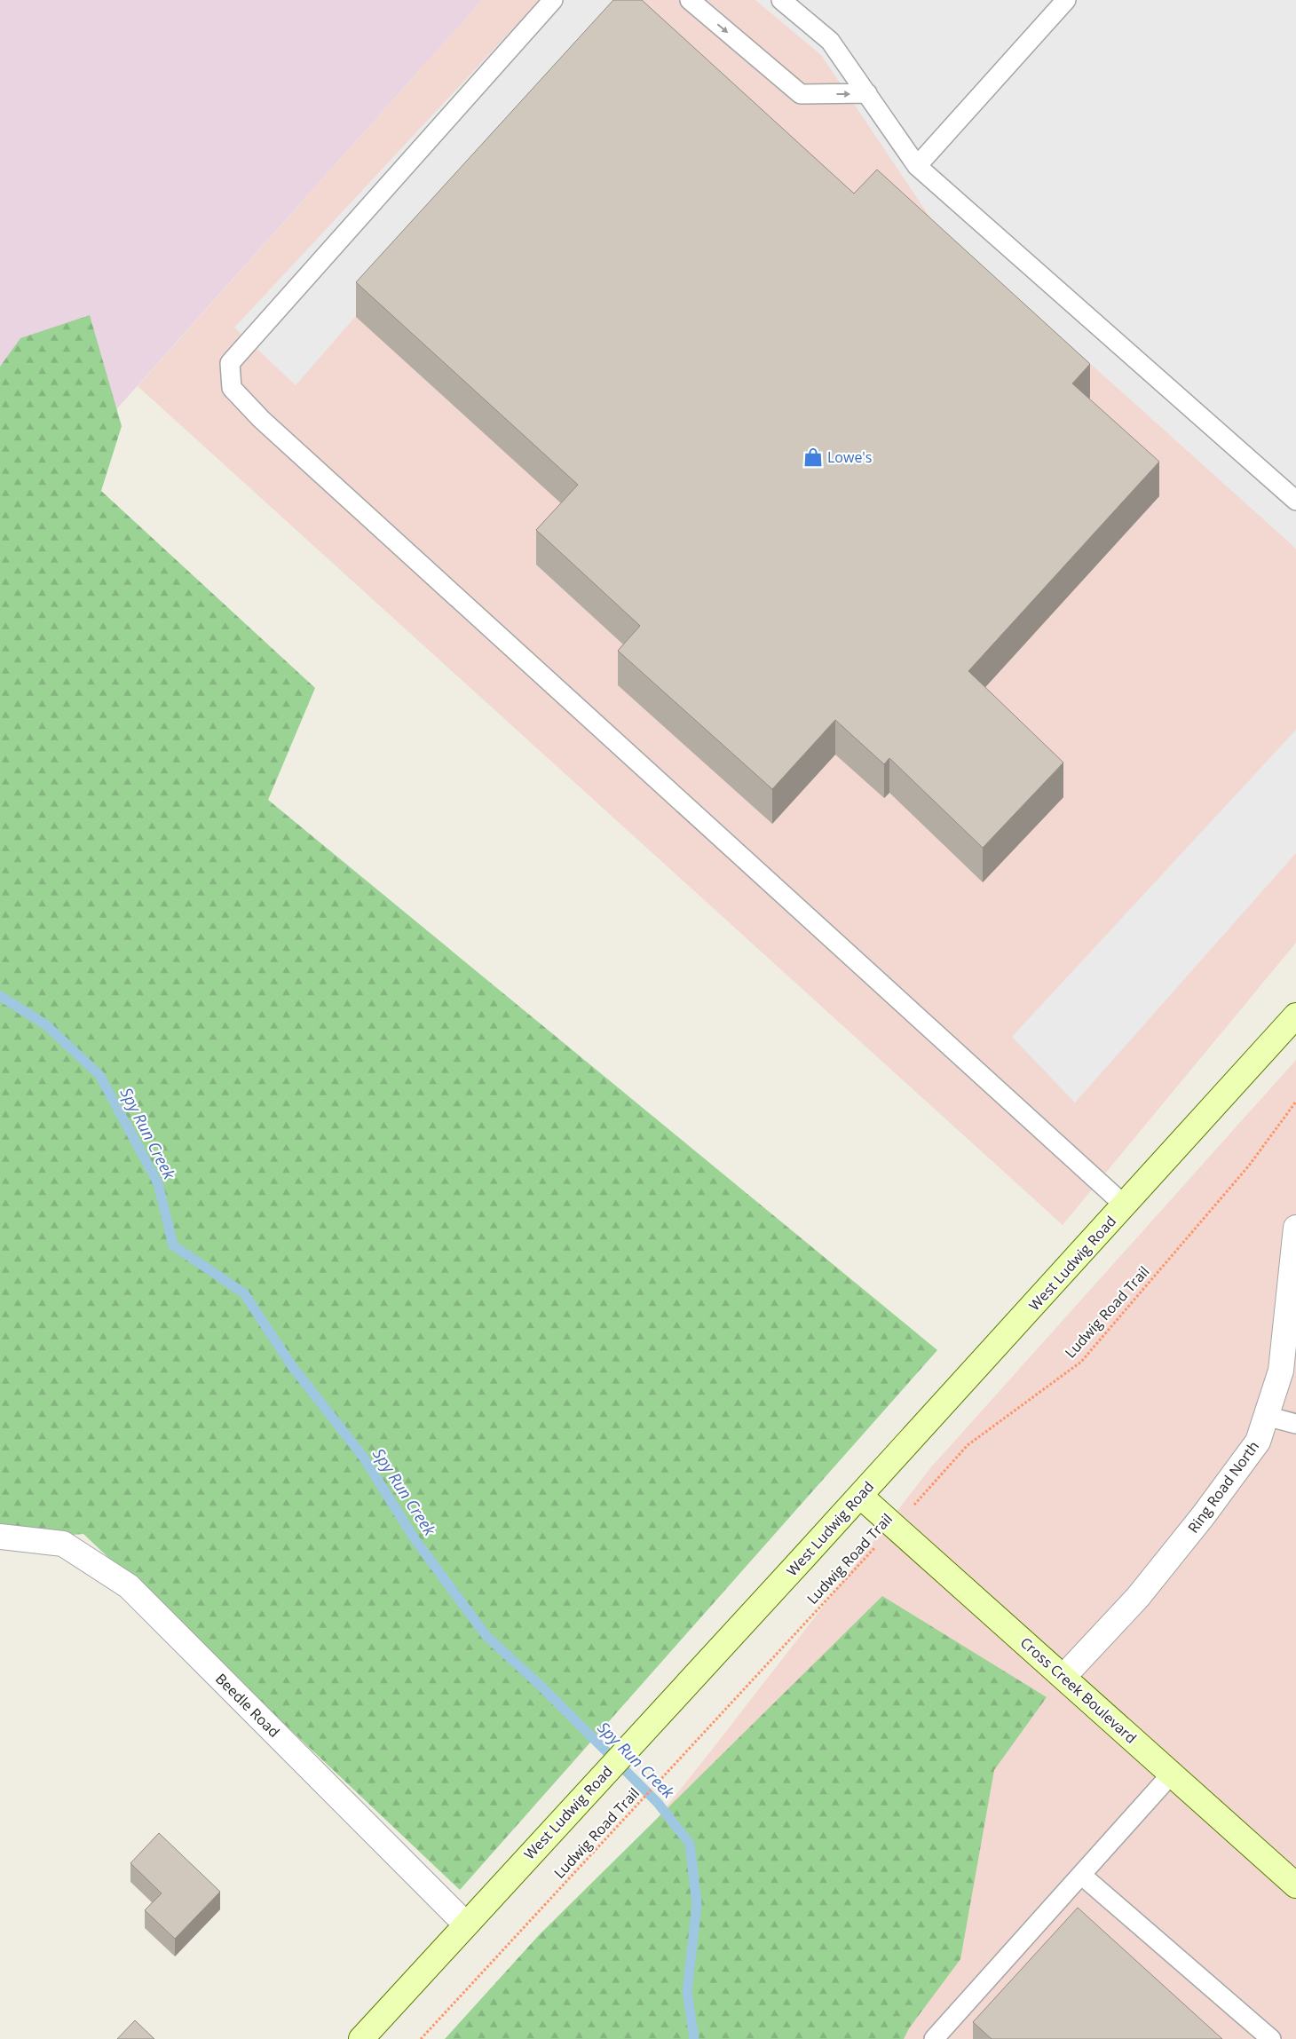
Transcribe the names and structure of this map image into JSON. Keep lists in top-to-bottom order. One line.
{"streets":{"main road":["West Ludwig Road","Cross Creek Boulevard"],"street":["Ring Road North","Beedle Road"],"path":["Ludwig Road Trail"]},"crossings":[["West Ludwig Road","Cross Creek Boulevard"],["West Ludwig Road","Beedle Road"],["Ludwig Road Trail","Cross Creek Boulevard"],["Ring Road North","Cross Creek Boulevard"]],"water":["Spy Run Creek"],"places":{"shop":["Lowe's"]}}
